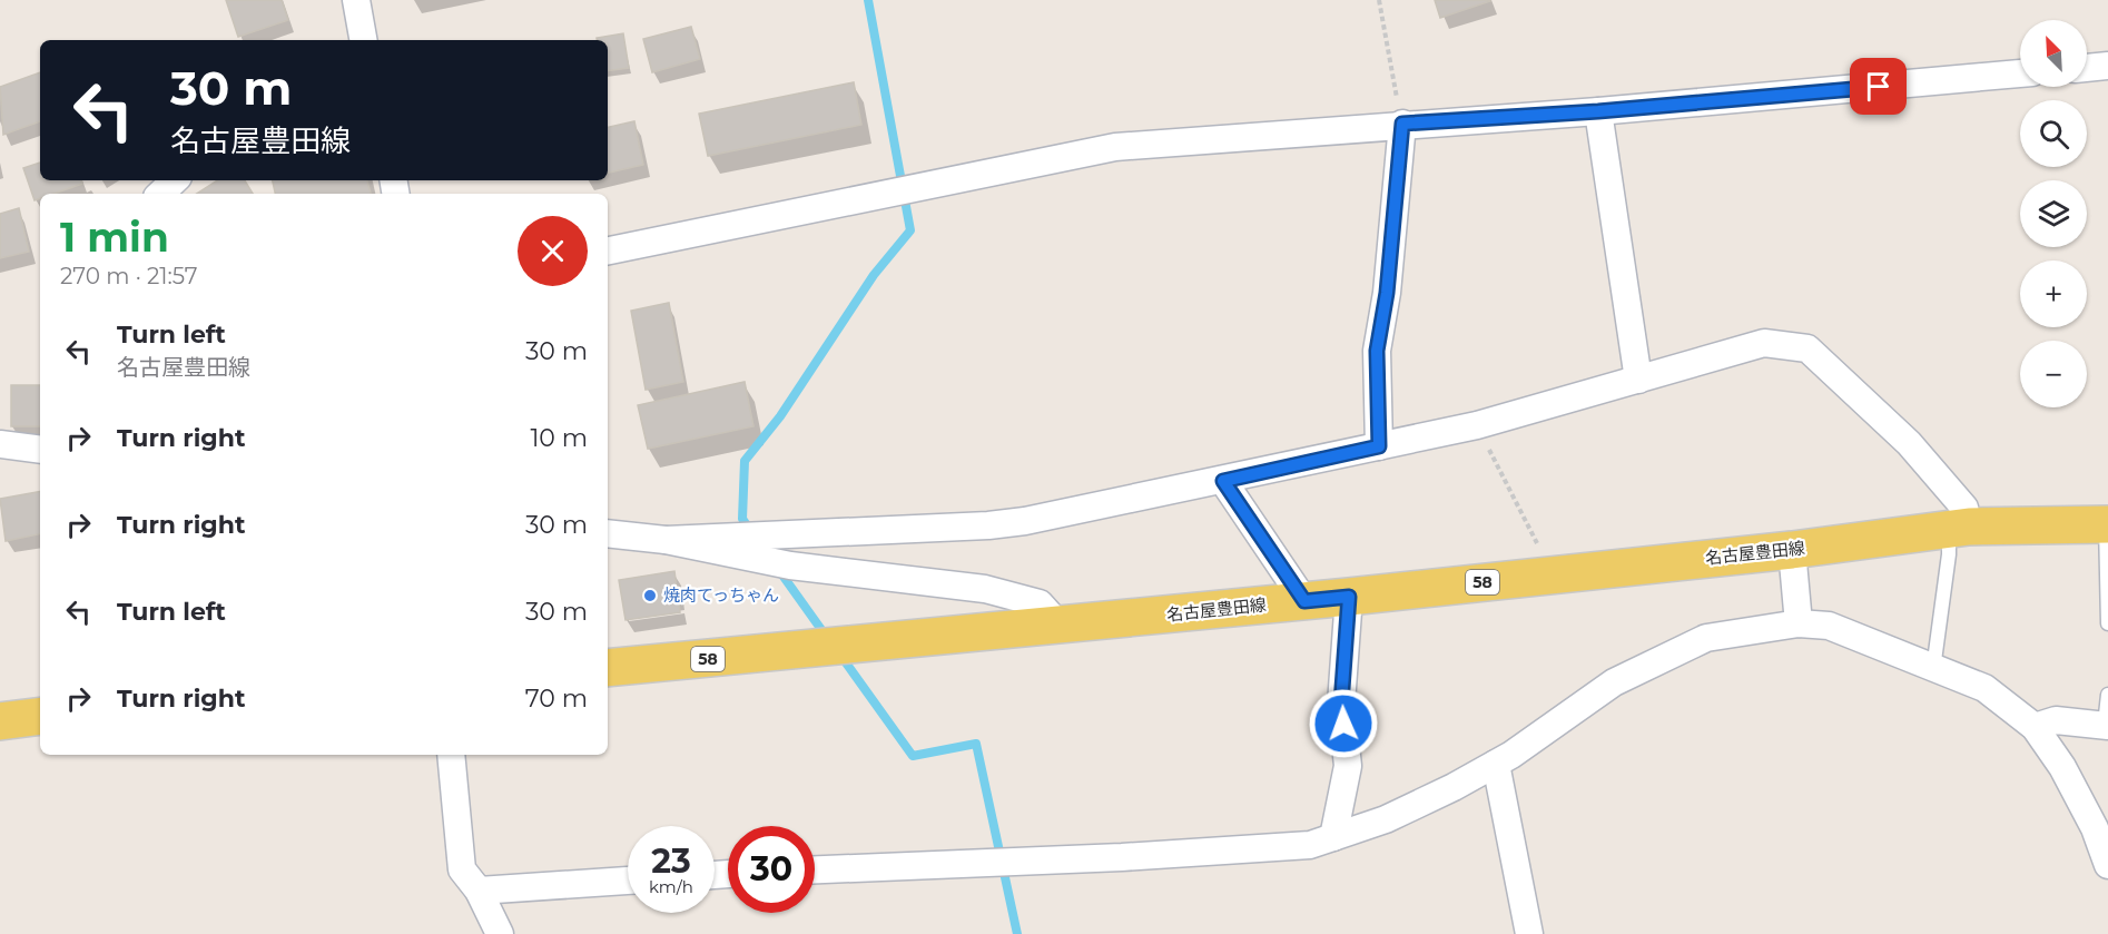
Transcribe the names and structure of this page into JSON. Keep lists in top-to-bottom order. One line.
{"streets":{"main road":["名古屋豊田線","58"]},"places":["焼肉てっちゃん"],"north":"top left","page":{"map_buttons":["+","−"],"turn":["30 m","名古屋豊田線"],"heading":["1 min","270 m · 21:57"],"list":[{"name":"Turn left","note":"名古屋豊田線","value":"30 m"},{"name":"Turn right","value":"10 m"},{"name":"Turn right","value":"30 m"},{"name":"Turn left","value":"30 m"},{"name":"Turn right","value":"70 m"}],"speed":"23 km/h","limit":"30"}}
